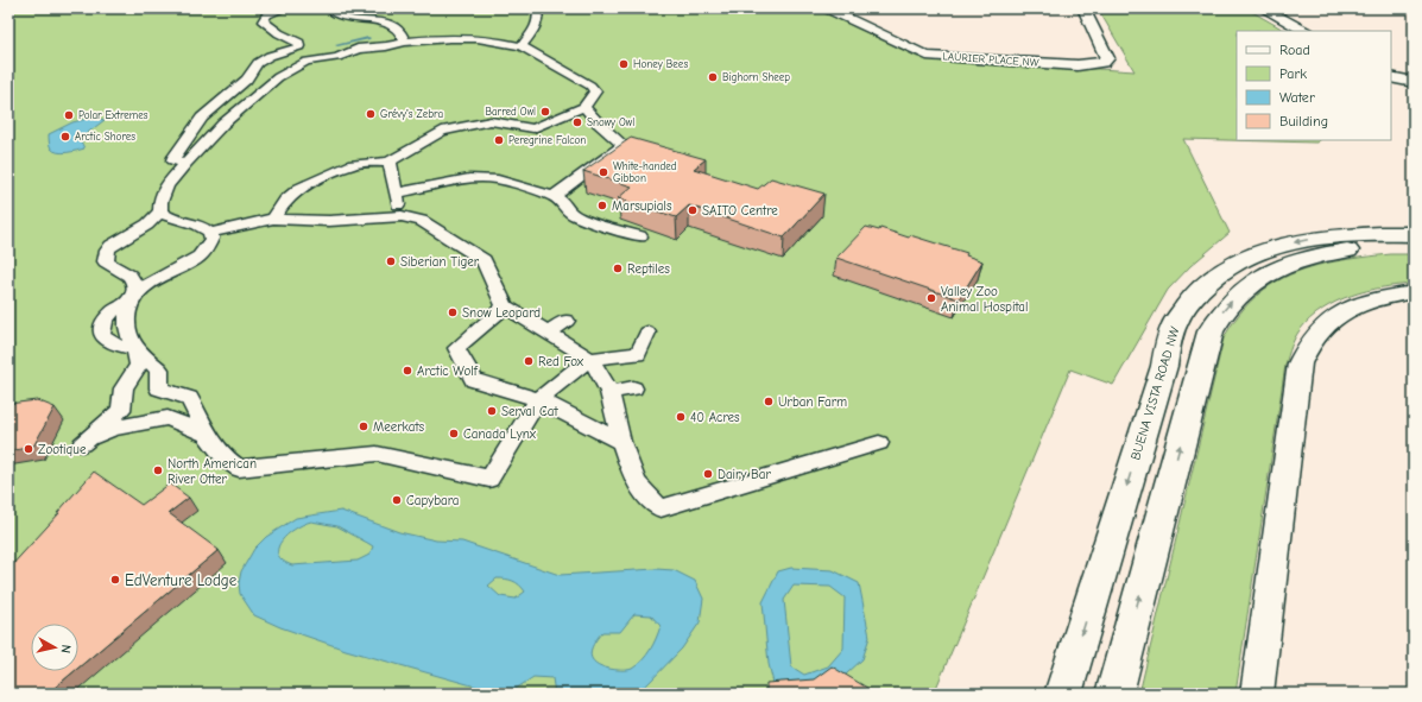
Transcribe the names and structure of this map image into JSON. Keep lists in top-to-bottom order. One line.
{"streets":{"street":["LAURIER PLACE NW","BUENA VISTA ROAD NW"]},"one_way":["BUENA VISTA ROAD NW"],"places":["Honey Bees","Bighorn Sheep","Barred Owl","Grévy's Zebra","Polar Extremes","Snowy Owl","Arctic Shores","Peregrine Falcon","White-handed Gibbon","Marsupials","SAITO Centre","Siberian Tiger","Reptiles","Valley Zoo Animal Hospital","Snow Leopard","Red Fox","Arctic Wolf","Urban Farm","Serval Cat","40 Acres","Meerkats","Canada Lynx","Zootique","North American River Otter","Dairy Bar","Capybara","EdVenture Lodge"],"legend":["Road","Park","Water","Building"],"north":"right"}
